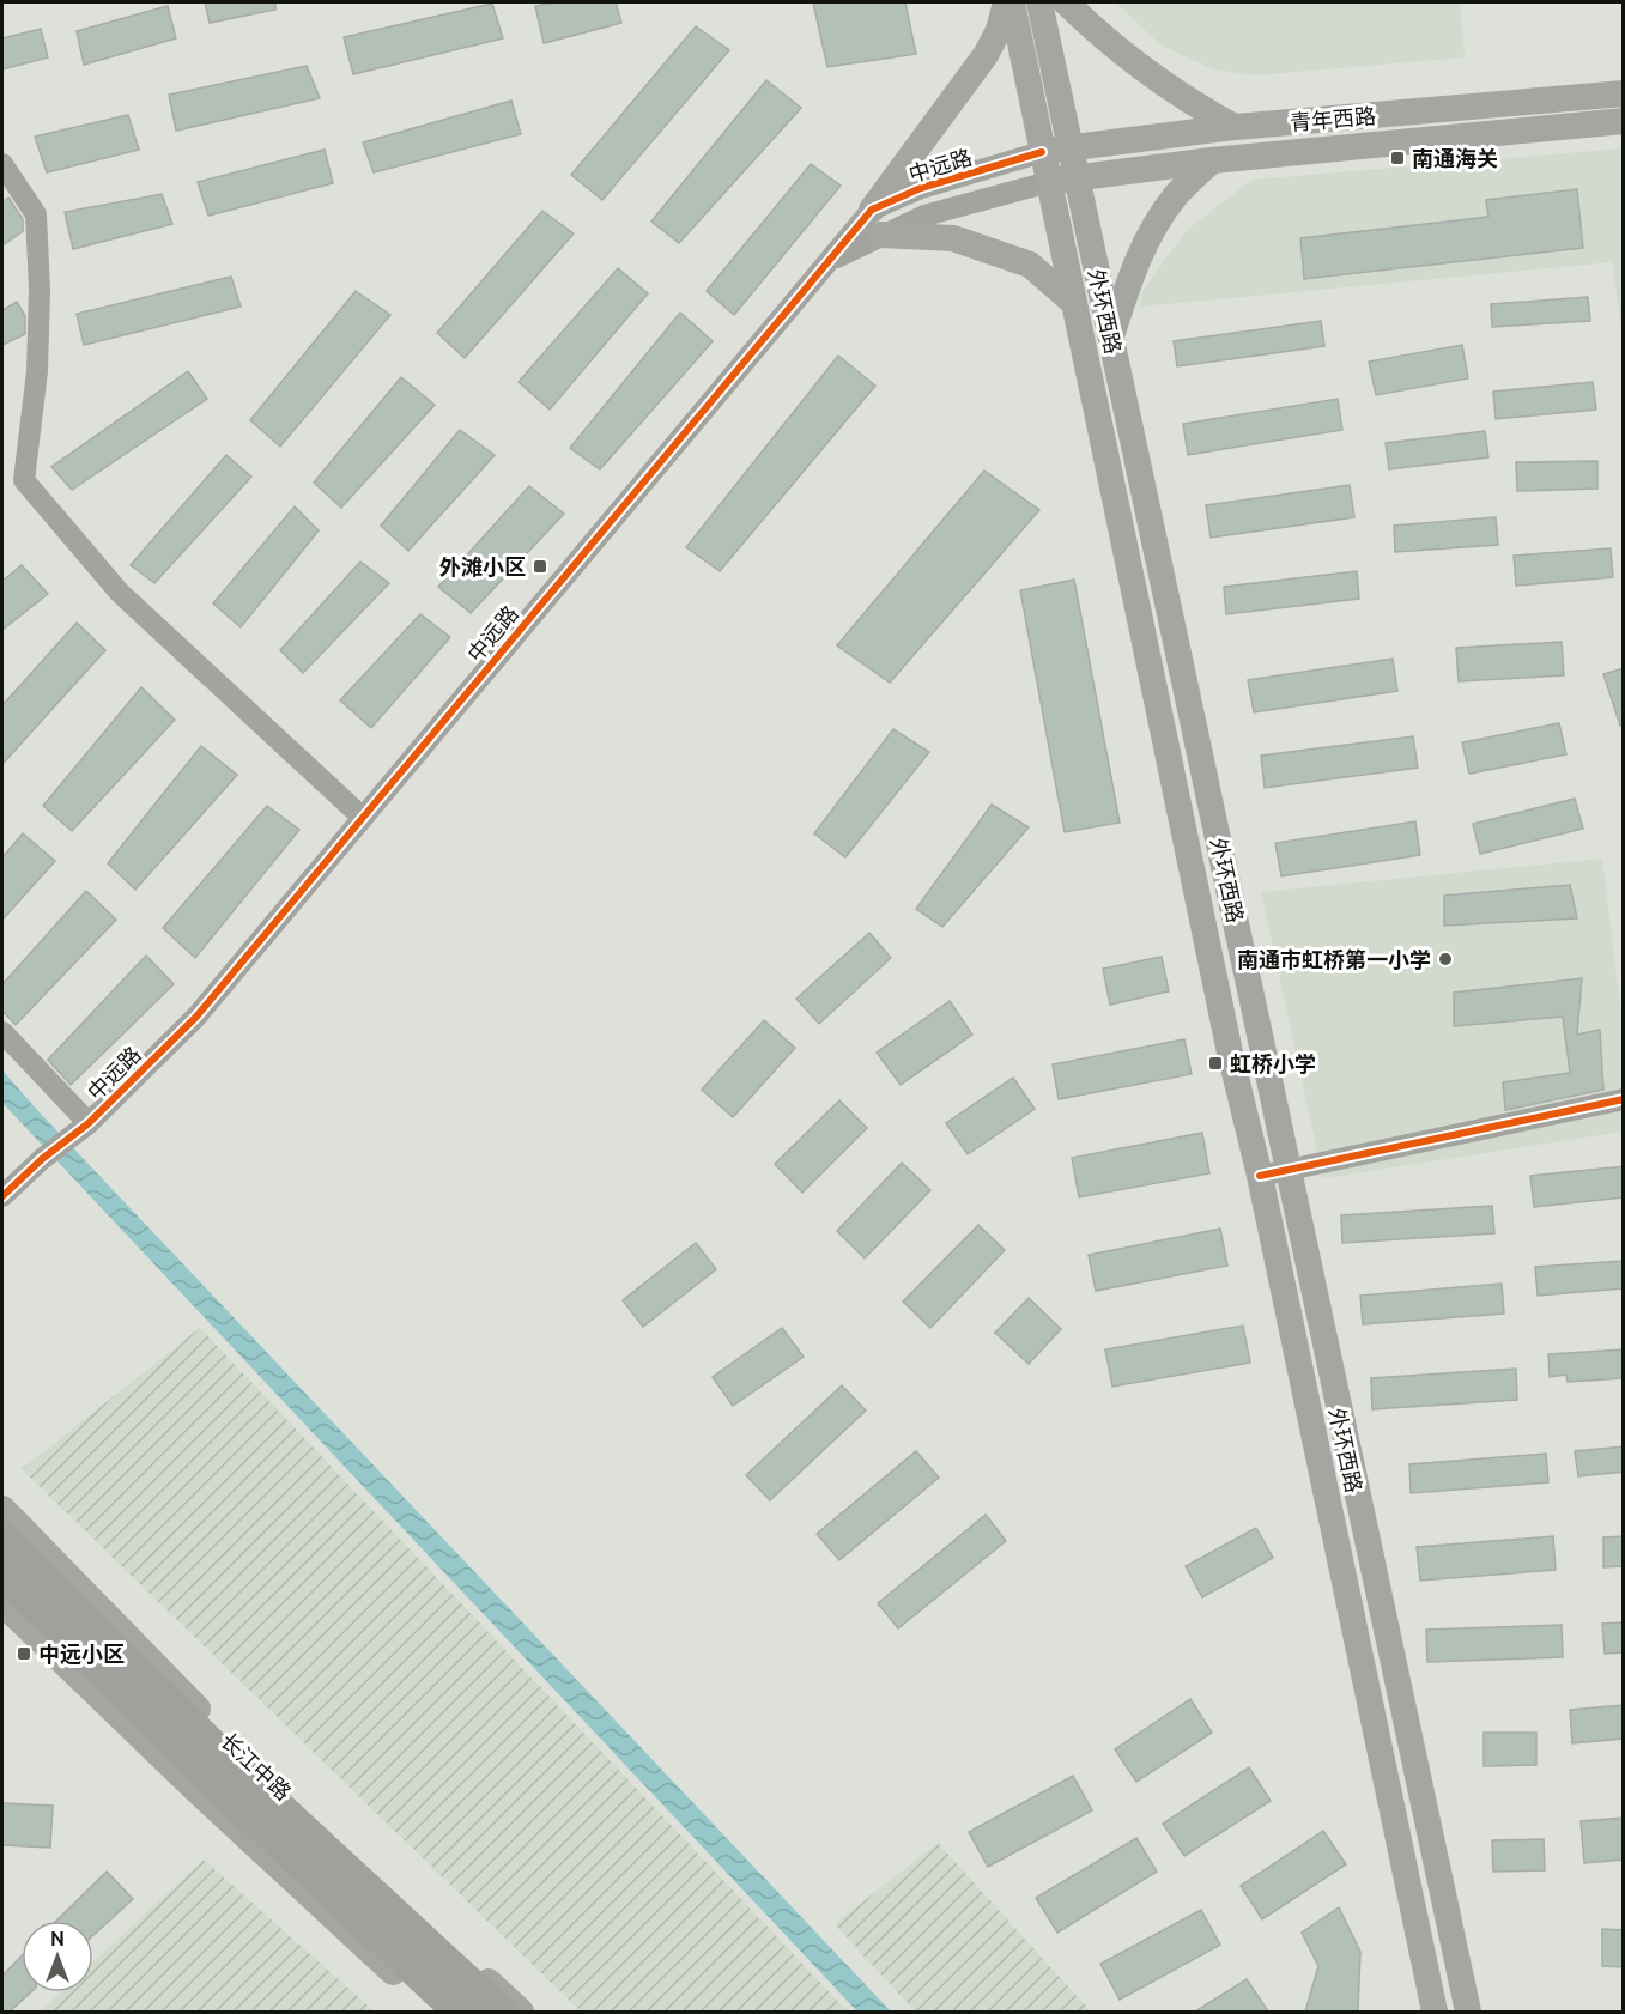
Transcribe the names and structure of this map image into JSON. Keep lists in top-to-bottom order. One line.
{"streets":{"highway":["长江中路"],"main road":["青年西路","外环西路"],"street":["中远路"]},"crossings":[["青年西路","中远路"],["青年西路","外环西路"],["中远路","外环西路"]],"places":{"transit":["南通海关","外滩小区","虹桥小学","中远小区"],"other":["南通市虹桥第一小学"]},"north":"top"}
